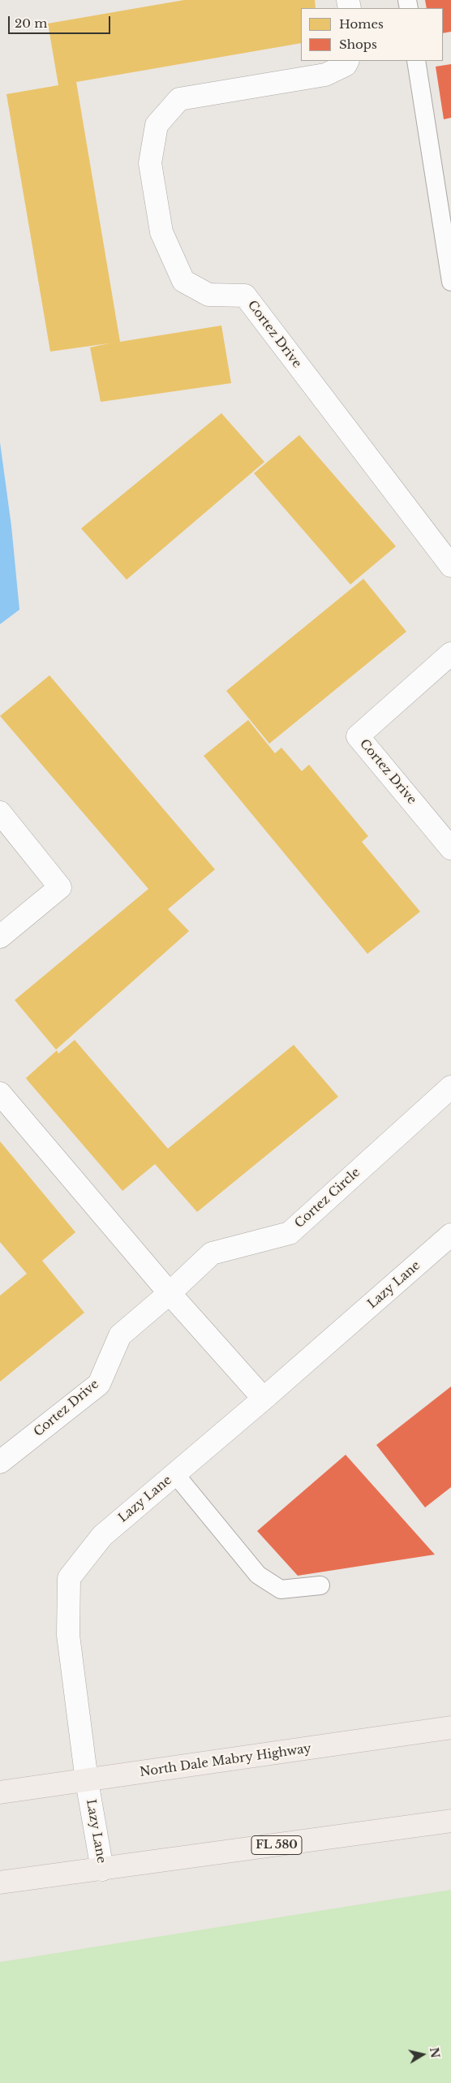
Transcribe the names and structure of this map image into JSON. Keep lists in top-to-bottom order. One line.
{"streets":{"main road":["North Dale Mabry Highway","FL 580"],"street":["Cortez Drive","Cortez Circle","Lazy Lane"]},"crossings":[["Cortez Drive","Cortez Circle"],["Lazy Lane","North Dale Mabry Highway"],["Lazy Lane","FL 580"]],"legend":["Homes","Shops"],"scale_bar":"20 m","north":"right"}
